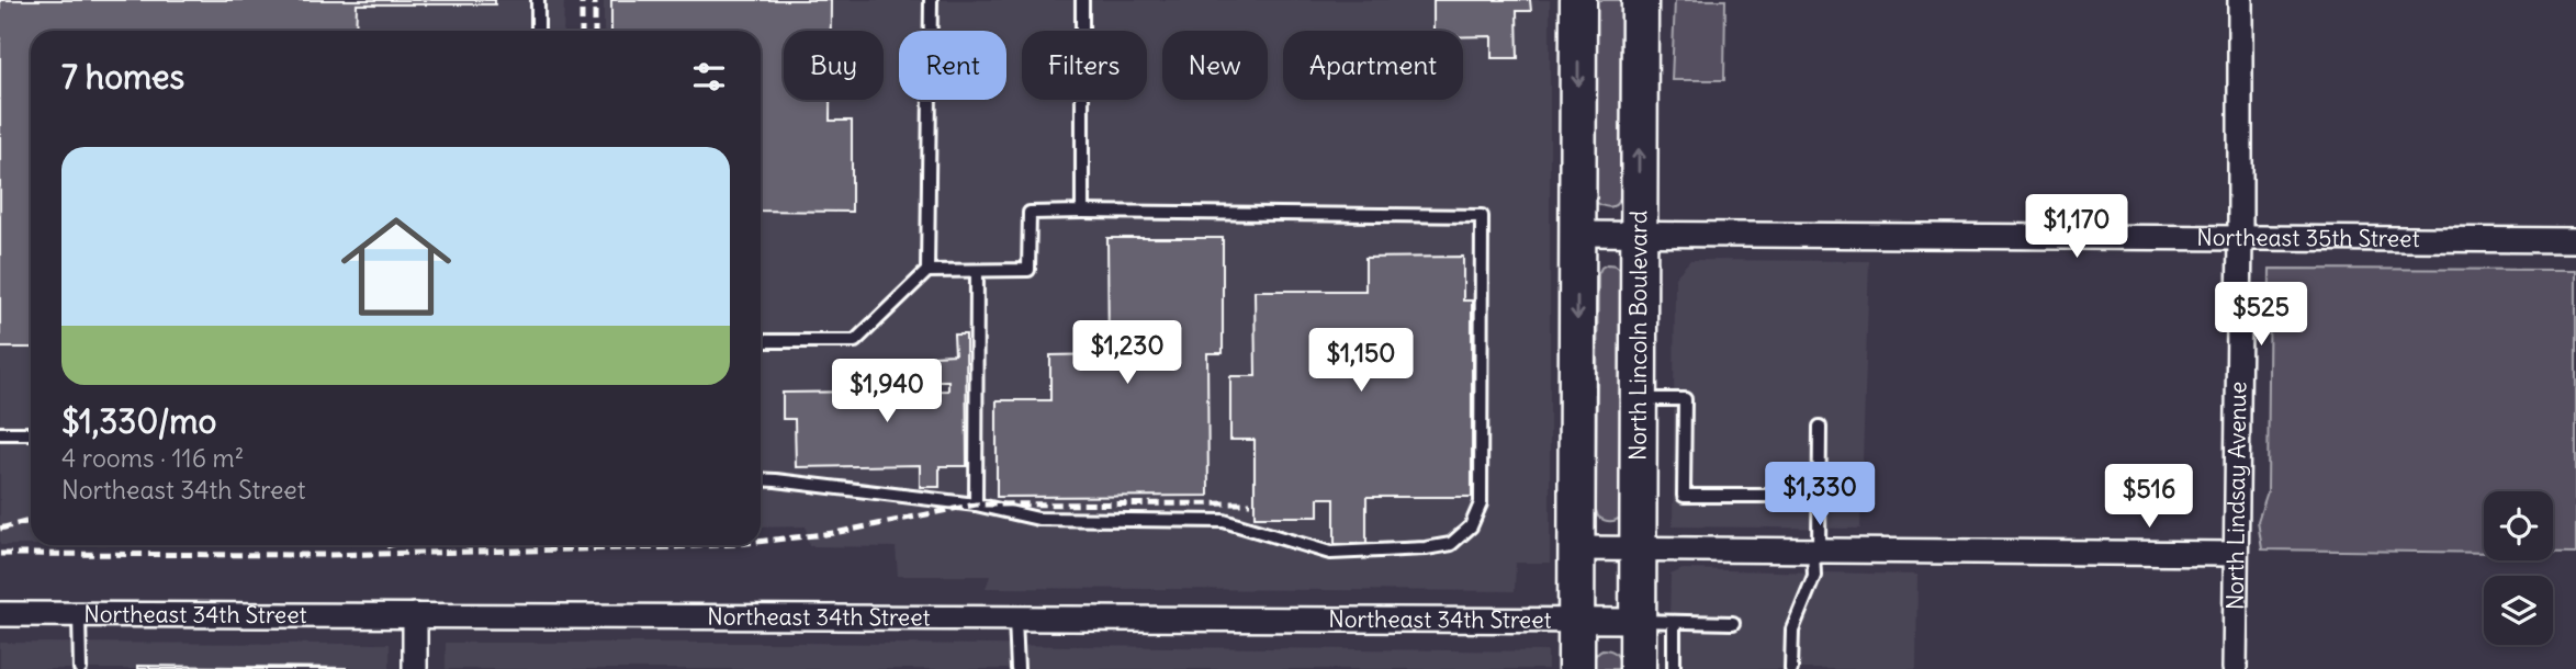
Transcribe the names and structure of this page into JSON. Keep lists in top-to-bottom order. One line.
{"streets":{"main road":["North Lincoln Boulevard"],"street":["Northeast 35th Street","North Lindsay Avenue","Northeast 34th Street"]},"crossings":[["Northeast 35th Street","North Lincoln Boulevard"],["Northeast 35th Street","North Lindsay Avenue"],["North Lincoln Boulevard","Northeast 34th Street"]],"page":{"chip":["Buy","Rent","Filters","New","Apartment"],"heading":"7 homes","list":[{"name":"$1,330/mo","note":"4 rooms · 116 m² · Northeast 34th Street"}],"price":["$1,170","$525","$1,230","$1,150","$1,940","$1,330","$516"]}}
